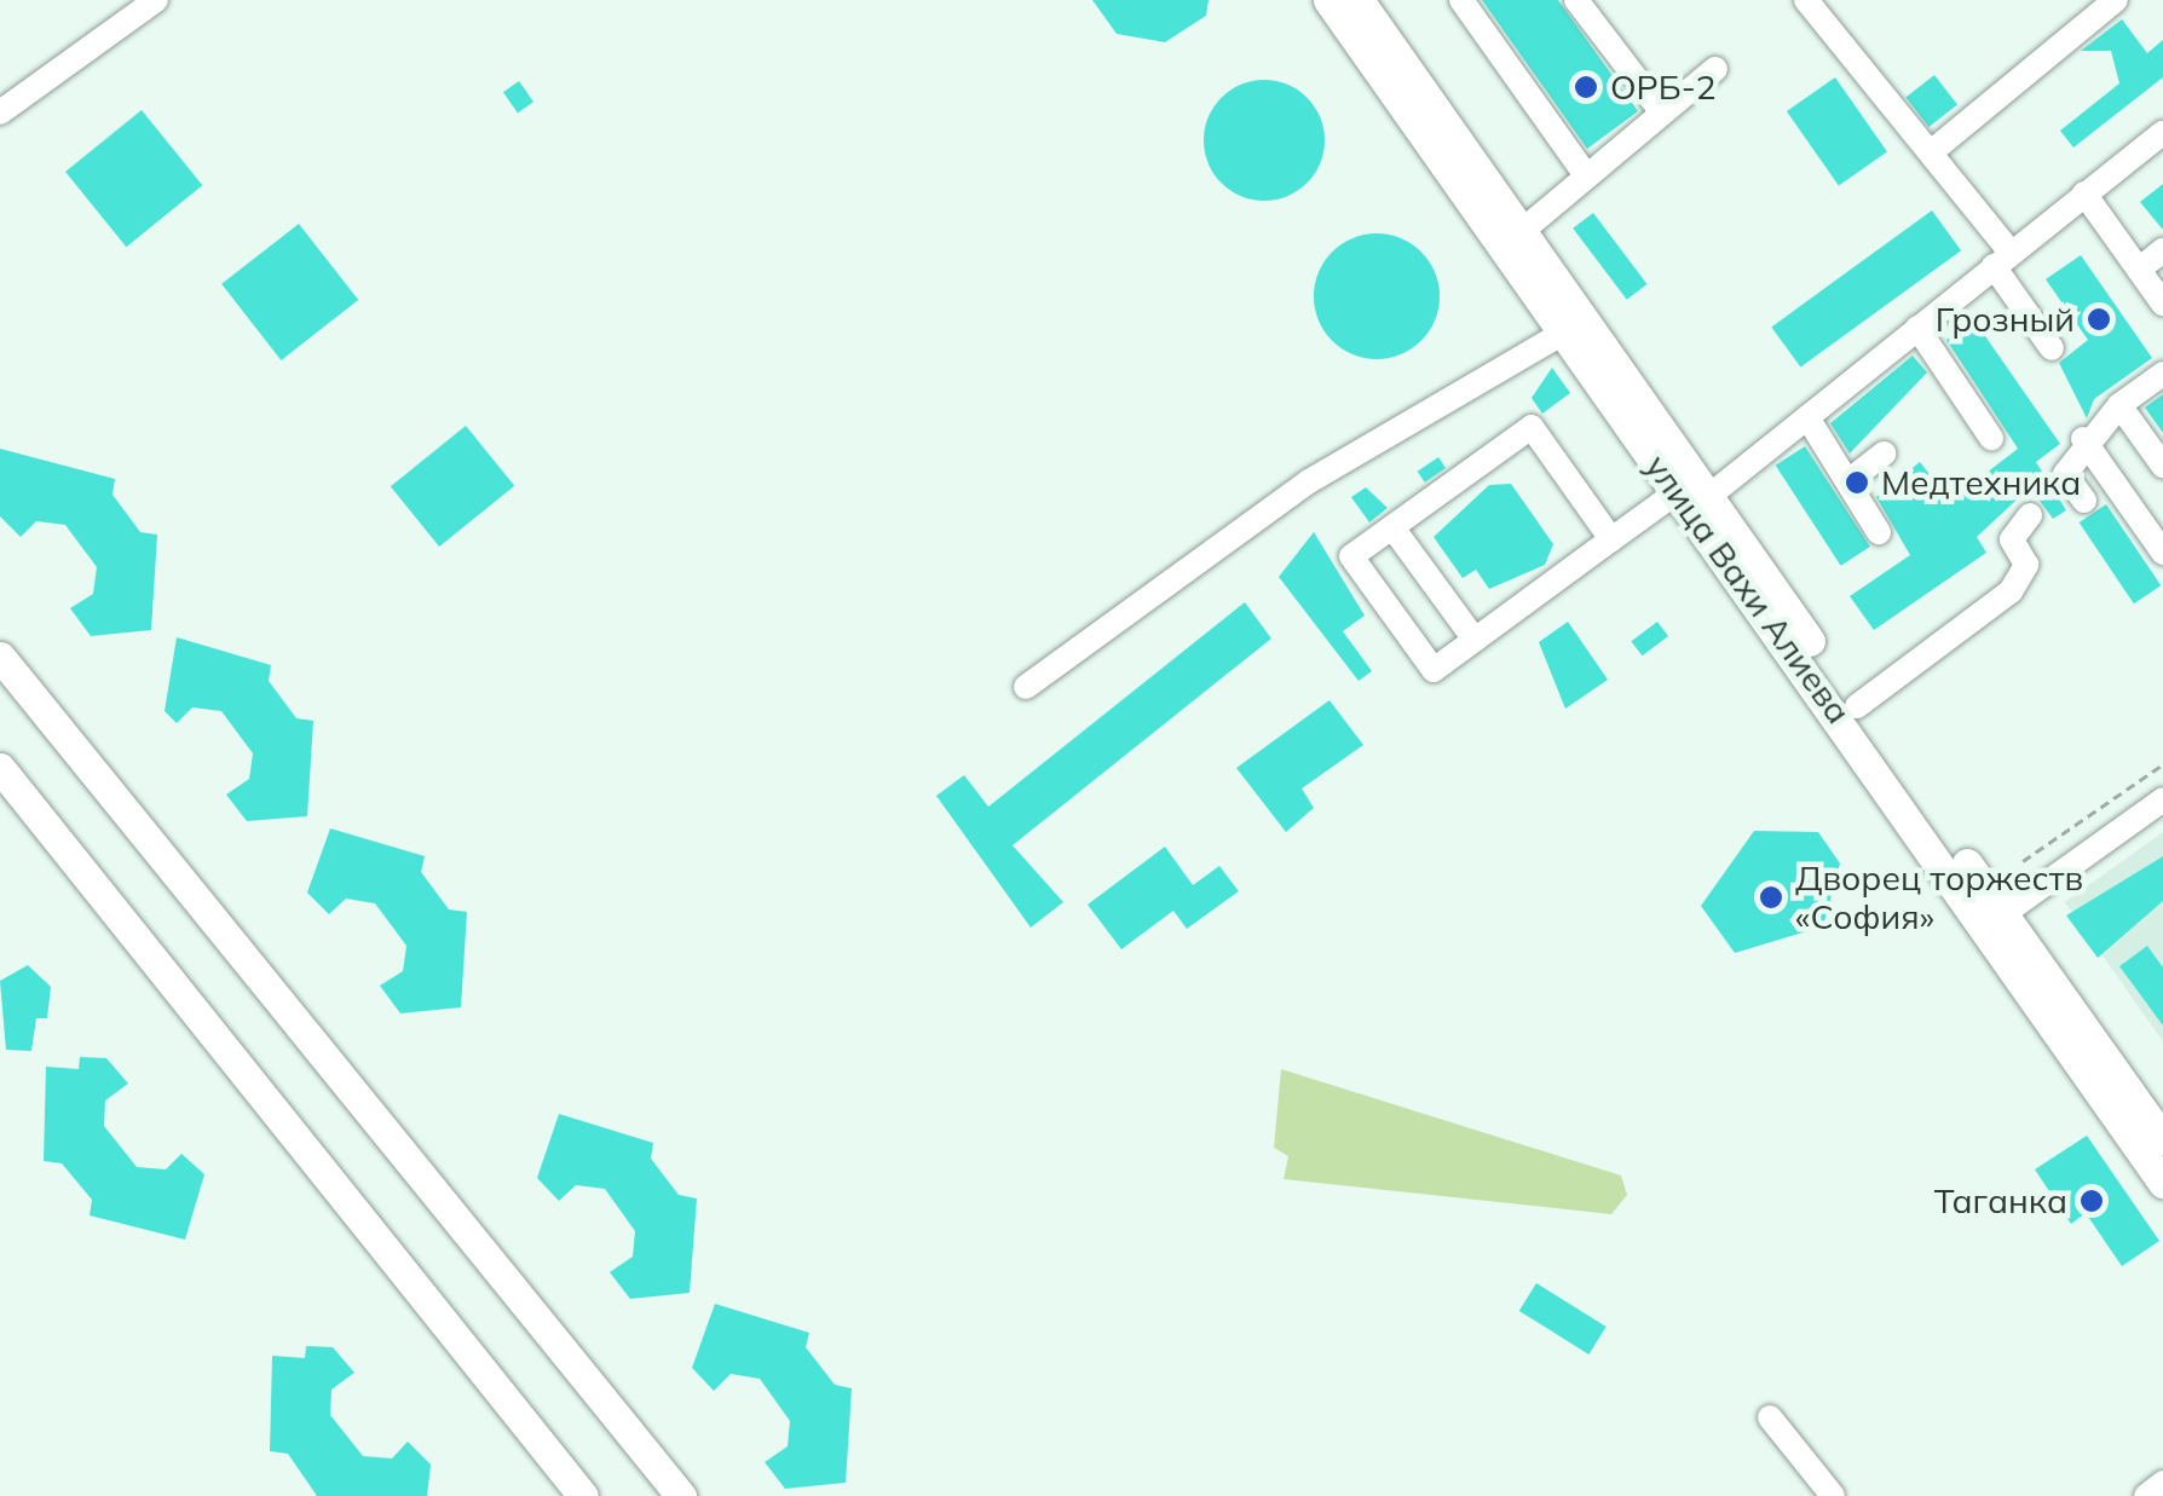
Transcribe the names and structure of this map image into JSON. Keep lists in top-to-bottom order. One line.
{"streets":{"main road":["улица Вахи Алиева"]},"places":["ОРБ-2","Грозный","Медтехника","Дворец торжеств «София»","Таганка"]}
